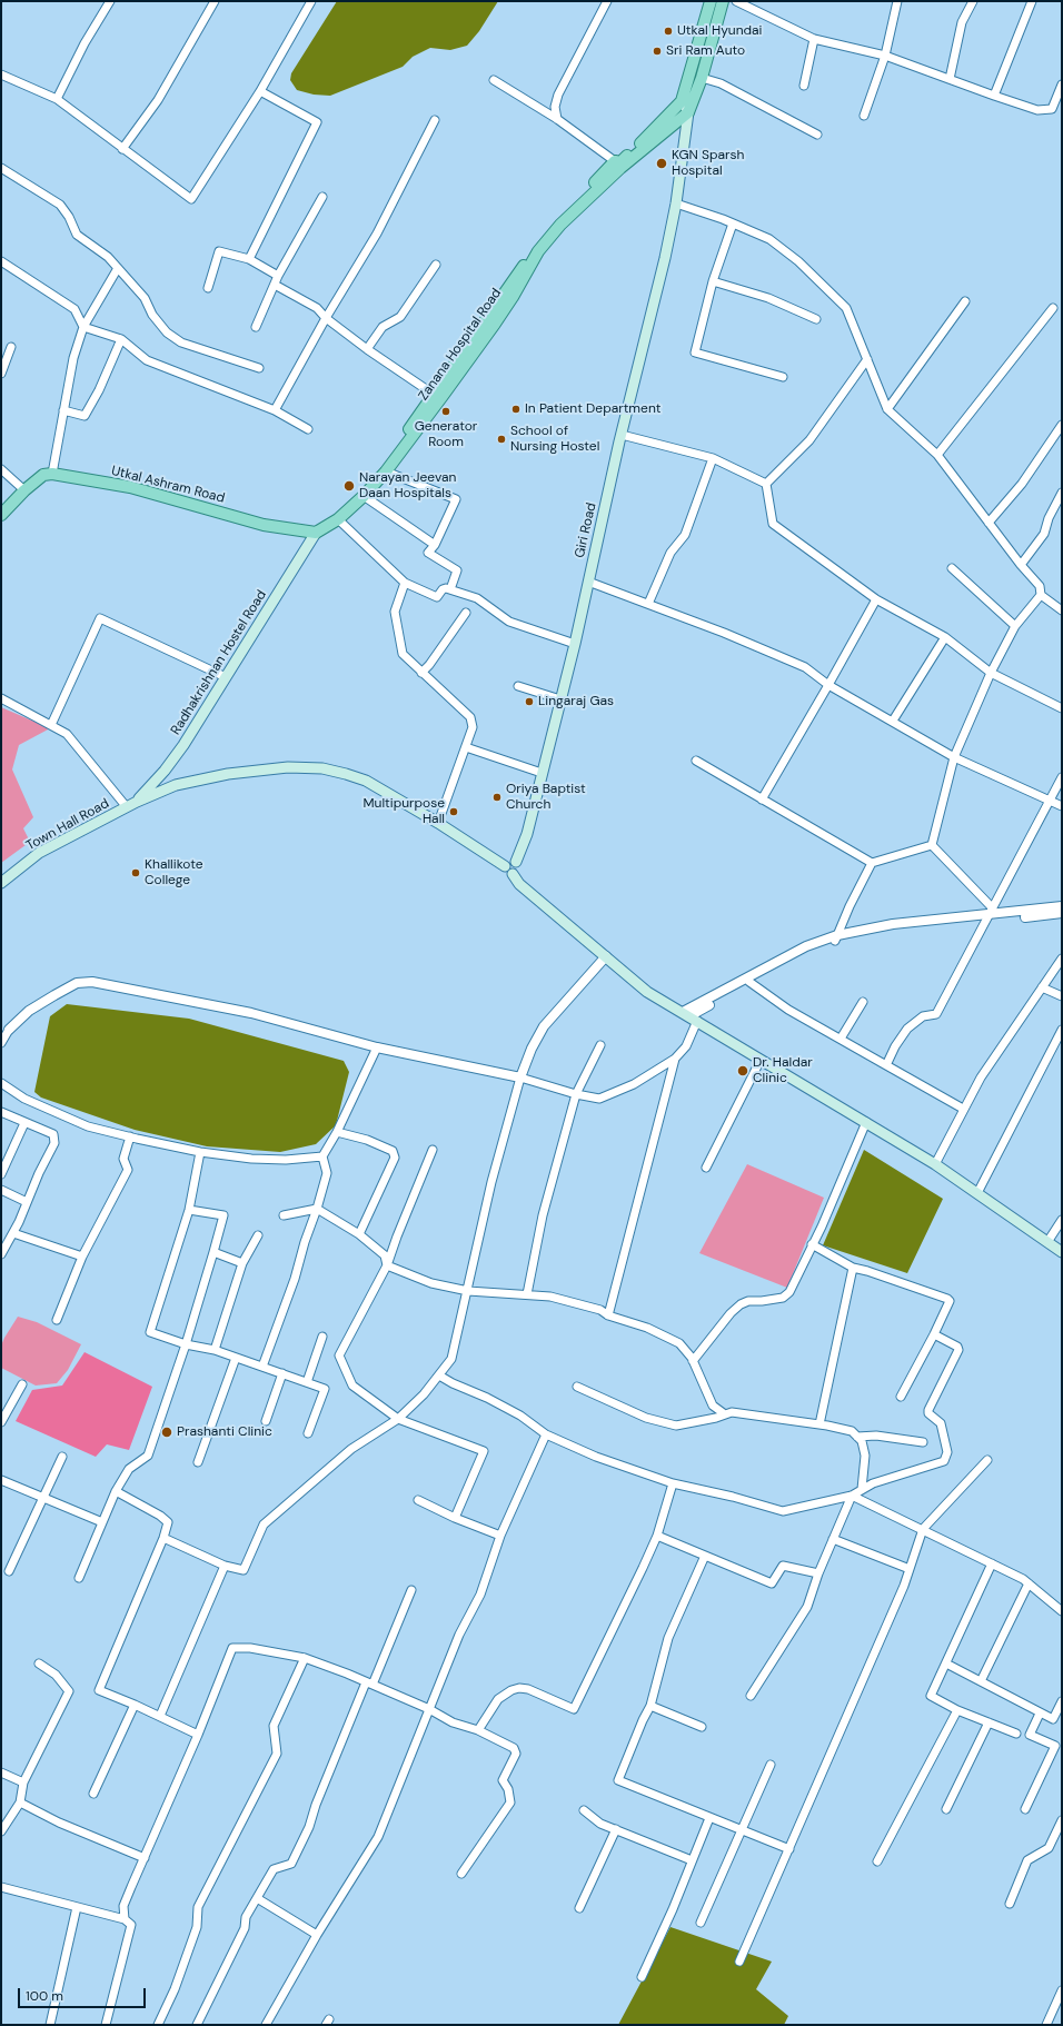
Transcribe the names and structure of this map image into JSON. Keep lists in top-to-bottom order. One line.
{"streets":{"main road":["Zanana Hospital Road","Utkal Ashram Road","Giri Road","Radhakrishnan Hostel Road","Town Hall Road"]},"crossings":[["Zanana Hospital Road","Utkal Ashram Road"],["Zanana Hospital Road","Radhakrishnan Hostel Road"],["Utkal Ashram Road","Radhakrishnan Hostel Road"],["Radhakrishnan Hostel Road","Town Hall Road"]],"places":["Utkal Hyundai","Sri Ram Auto","KGN Sparsh Hospital","In Patient Department","Generator Room","School of Nursing Hostel","Narayan Jeevan Daan Hospitals","Lingaraj Gas","Oriya Baptist Church","Multipurpose Hall","Khallikote College","Dr. Haldar Clinic","Prashanti Clinic"],"scale_bar":"100 m"}
